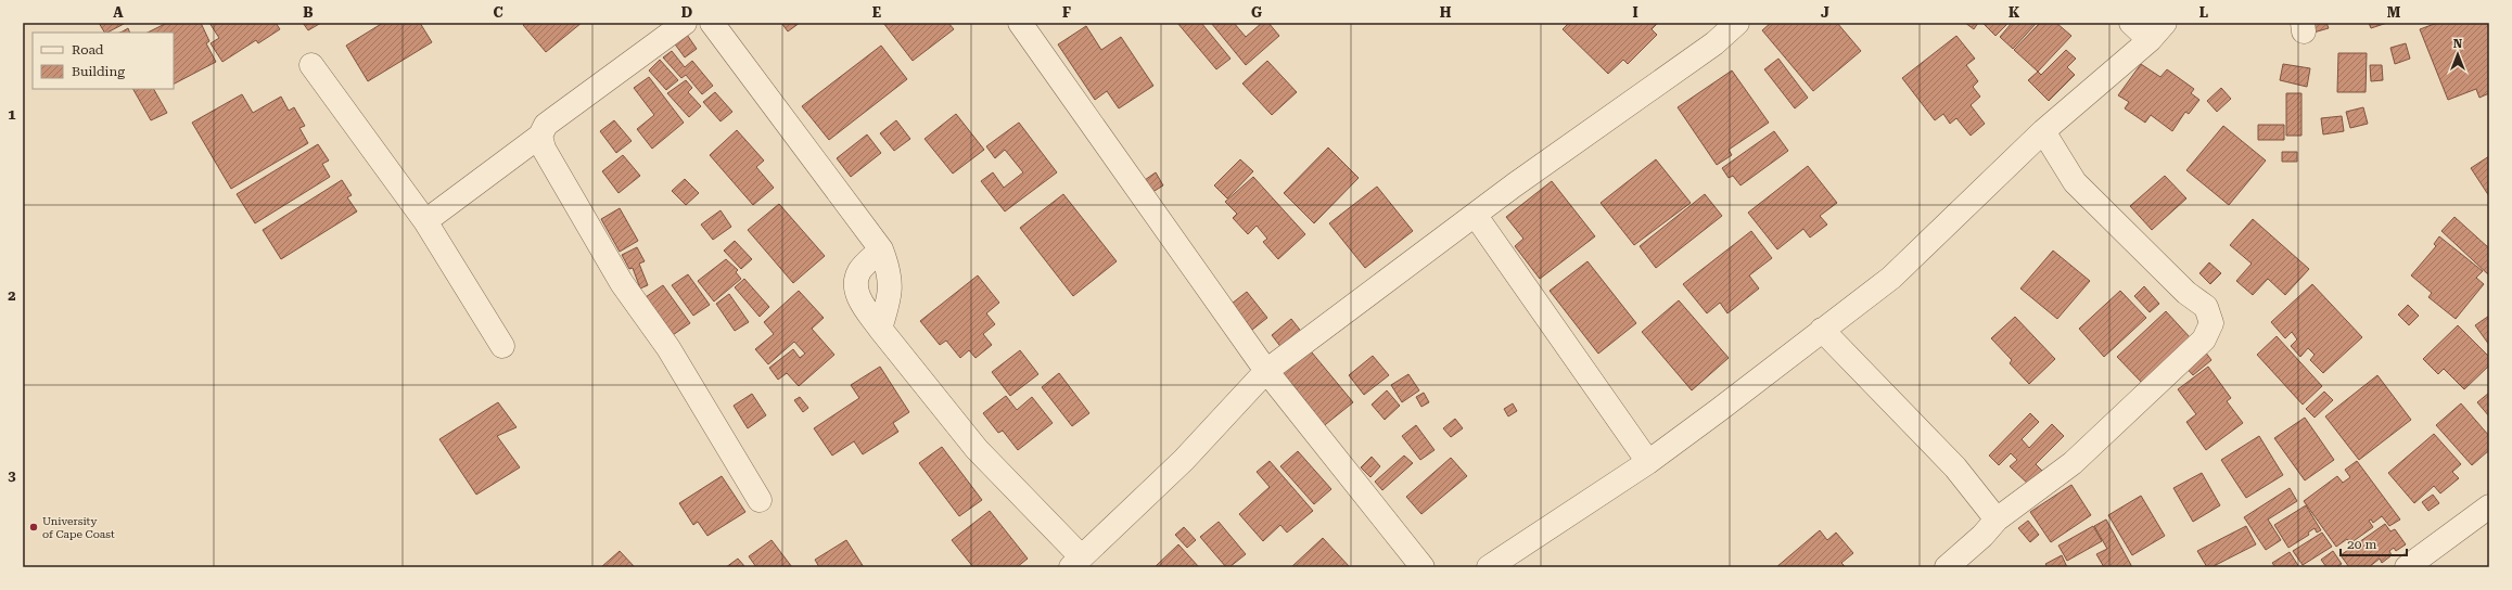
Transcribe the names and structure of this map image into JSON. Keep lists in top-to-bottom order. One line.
{"places":["University of Cape Coast"],"legend":["Road","Building"],"scale_bar":"20 m","north":"top","grid":{"columns":["A","B","C","D","E","F","G","H","I","J","K","L","M"],"rows":["1","2","3"]}}
